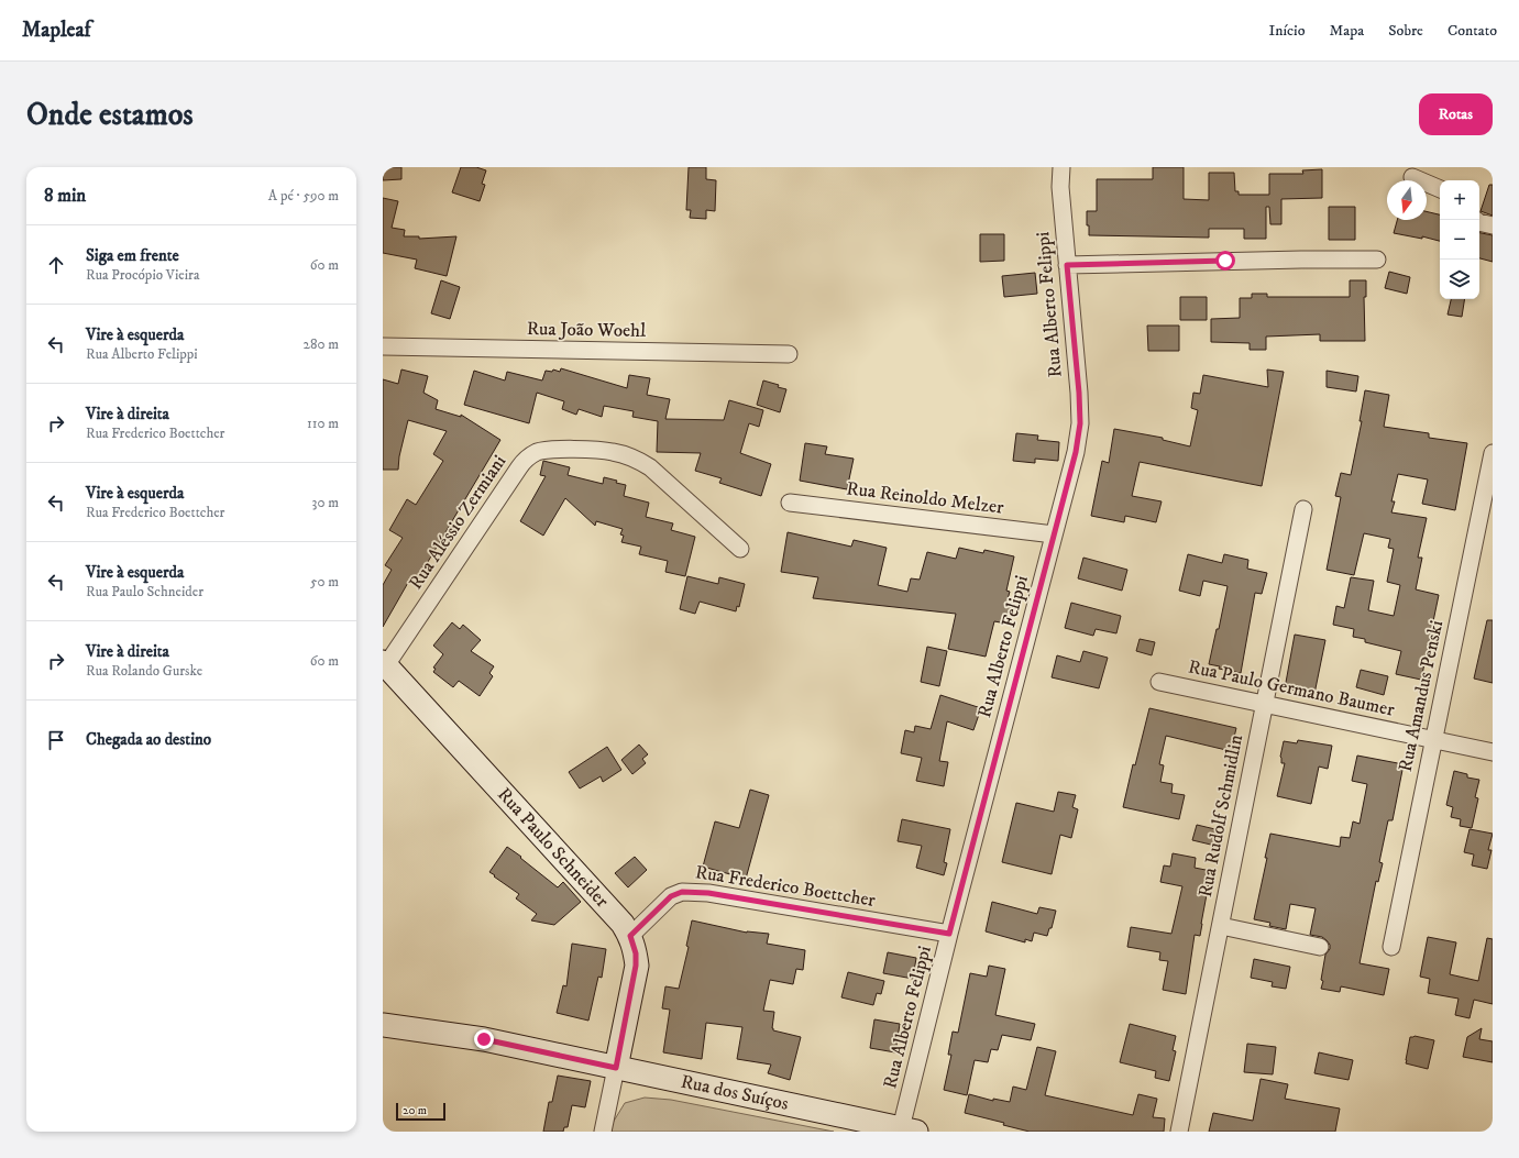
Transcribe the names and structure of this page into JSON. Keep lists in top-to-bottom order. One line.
{"streets":{"street":["Rua Alberto Felippi","Rua João Woehl","Rua Reinoldo Melzer","Rua Aléssio Zermiani","Rua Paulo Germano Baumer","Rua Amandus Penski","Rua Rudolf Schmidlin","Rua Paulo Schneider","Rua Frederico Boettcher","Rua dos Suíços"]},"crossings":[["Rua Alberto Felippi","Rua Reinoldo Melzer"],["Rua Alberto Felippi","Rua Frederico Boettcher"],["Rua Alberto Felippi","Rua dos Suíços"],["Rua Aléssio Zermiani","Rua Paulo Schneider"],["Rua Paulo Germano Baumer","Rua Amandus Penski"],["Rua Paulo Germano Baumer","Rua Rudolf Schmidlin"],["Rua Paulo Schneider","Rua Frederico Boettcher"],["Rua Paulo Schneider","Rua dos Suíços"]],"scale_bar":"20 m","north":"bottom","page":{"header":"Mapleaf","nav":["Início","Mapa","Sobre","Contato"],"buttons":"Rotas","title":"Onde estamos","heading":["8 min","A pé · 590 m"],"map_buttons":["+","−"],"list":[["Siga em frente","Rua Procópio Vieira","60 m"],["Vire à esquerda","Rua Alberto Felippi","280 m"],["Vire à direita","Rua Frederico Boettcher","110 m"],["Vire à esquerda","Rua Frederico Boettcher","30 m"],["Vire à esquerda","Rua Paulo Schneider","50 m"],["Vire à direita","Rua Rolando Gurske","60 m"],"Chegada ao destino"],"scale":"20 m"}}
